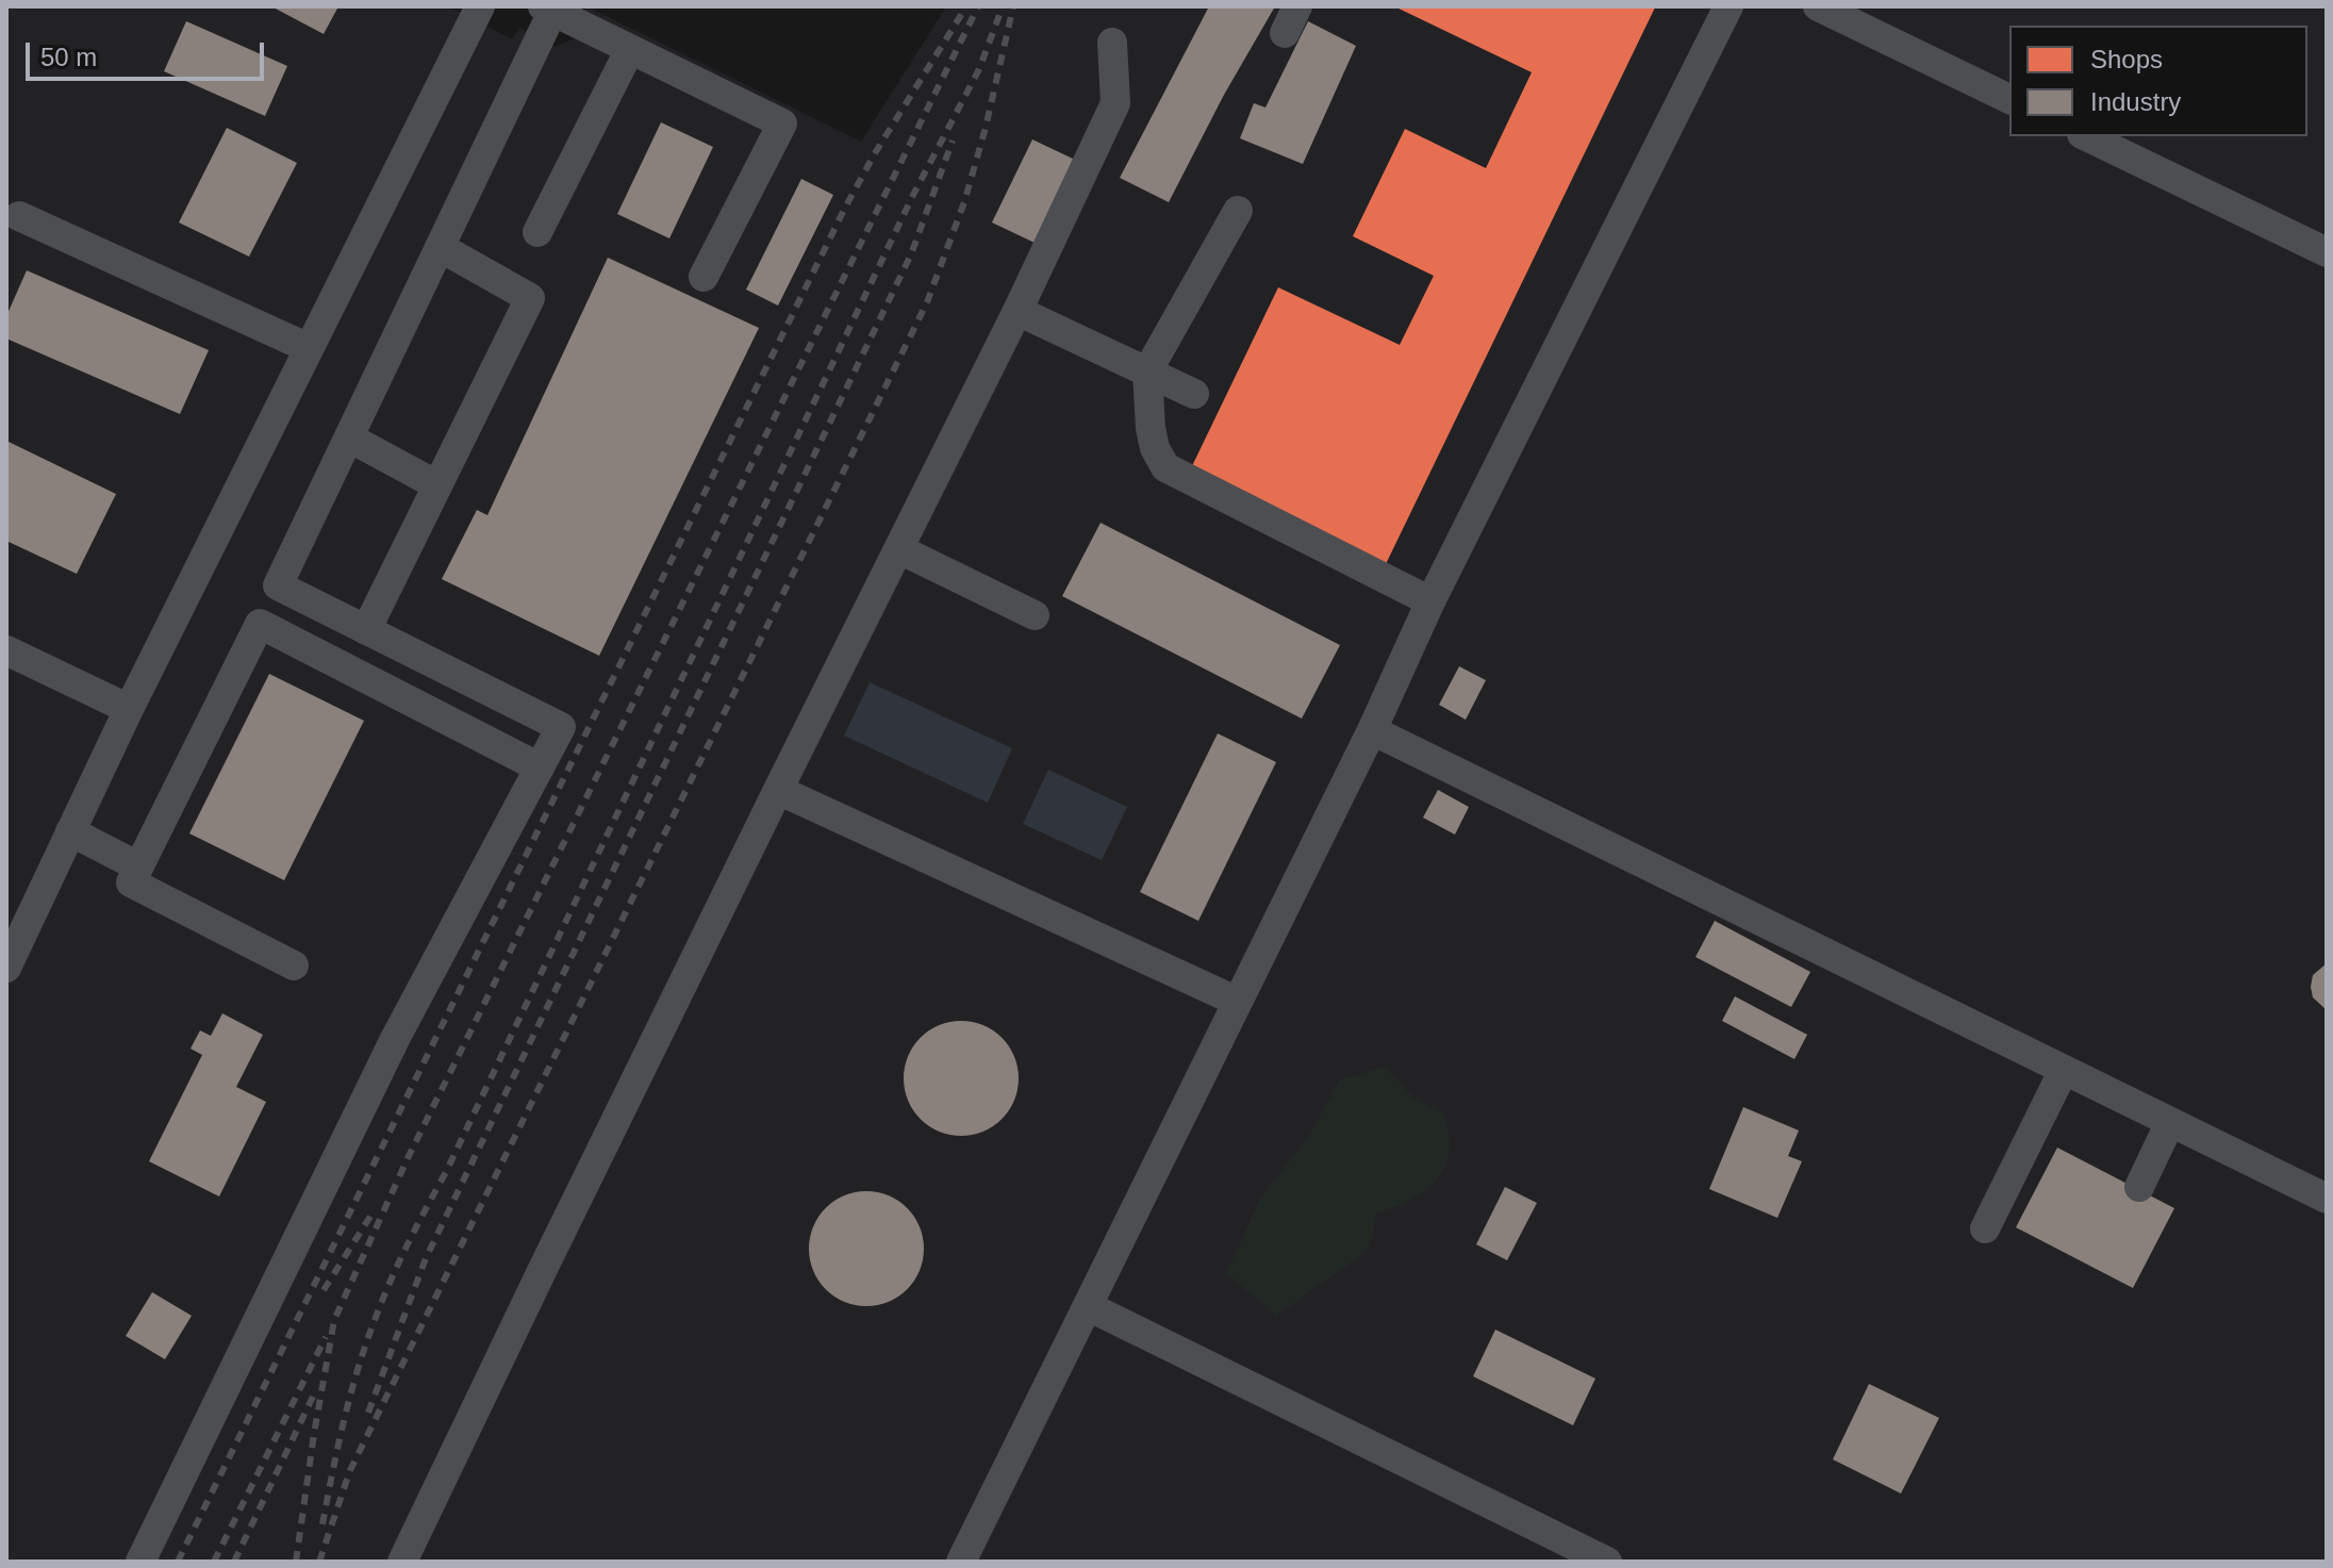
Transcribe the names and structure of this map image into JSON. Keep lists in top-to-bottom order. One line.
{"legend":["Shops","Industry"],"scale_bar":"50 m"}
